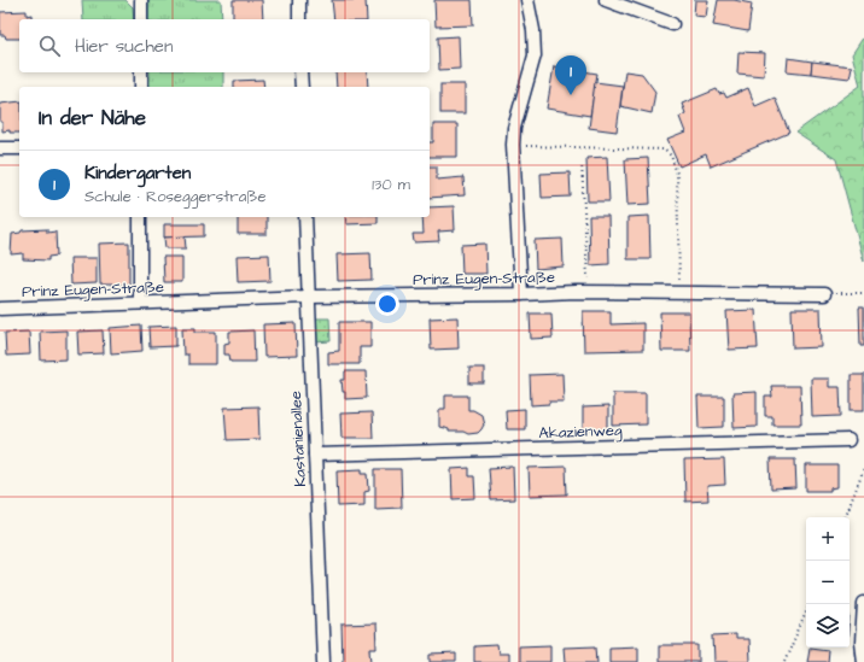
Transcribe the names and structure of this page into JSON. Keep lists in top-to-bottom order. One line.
{"streets":{"street":["Prinz Eugen-Straße","Akazienweg","Kastanienallee"]},"crossings":[["Prinz Eugen-Straße","Kastanienallee"],["Akazienweg","Kastanienallee"]],"page":{"search":"Hier suchen","pins":"1","heading":"In der Nähe","list":[{"mark":"1","name":"Kindergarten","note":"Schule · Roseggerstraße","value":"130 m"}],"map_buttons":["+","−"]}}
